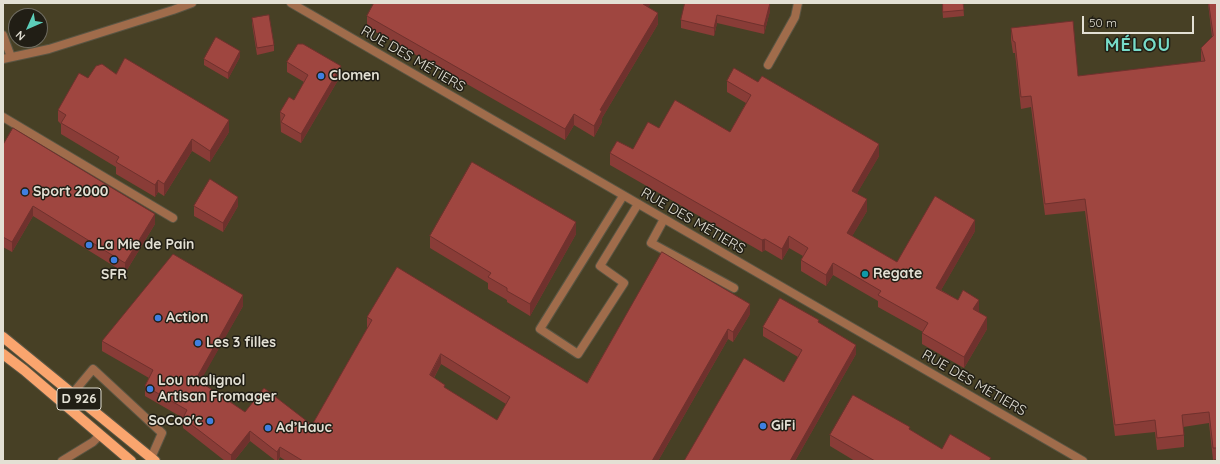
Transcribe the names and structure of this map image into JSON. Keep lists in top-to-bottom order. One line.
{"streets":{"main road":["D 926"],"street":["RUE DES MÉTIERS"]},"districts":["MÉLOU"],"places":["Clomen","Sport 2000","La Mie de Pain","SFR","Regate","Action","Les 3 filles","Lou malignol Artisan Fromager","SoCoo'c","GiFi","Ad’Hauc"],"scale_bar":"50 m","north":"bottom left"}
